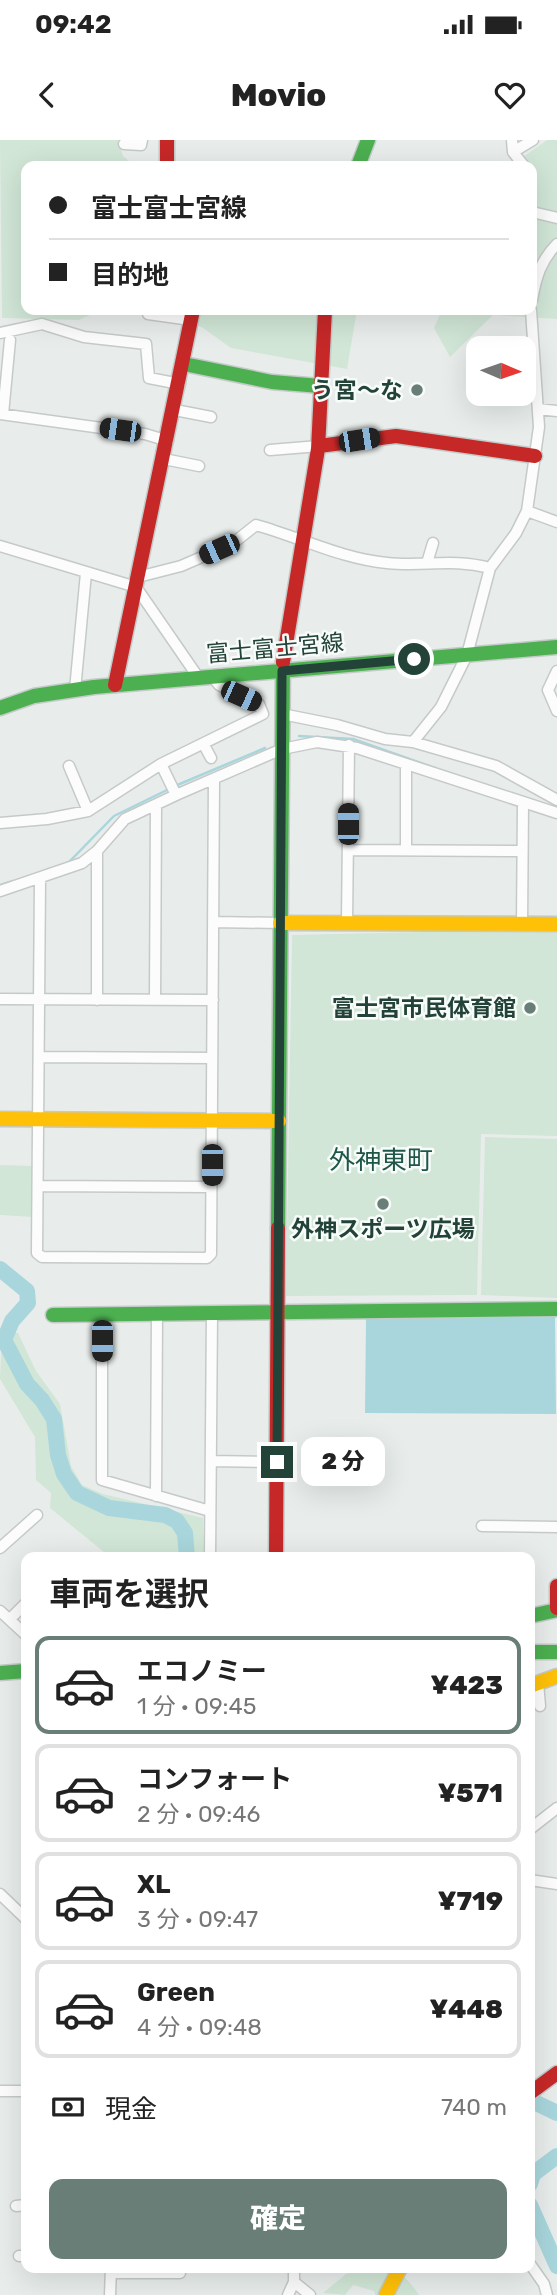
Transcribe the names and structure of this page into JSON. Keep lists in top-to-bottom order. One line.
{"streets":{"main road":["富士富士宮線"]},"districts":["外神東町"],"places":["う宮〜な","富士宮市民体育館","外神スポーツ広場"],"north":"right","page":{"status":"09:42","header":"Movio","banner":["富士富士宮線","目的地"],"bubble":"2 分","heading":"車両を選択","list":[{"name":"エコノミー","note":"1 分 · 09:45","value":"¥423"},{"name":"コンフォート","note":"2 分 · 09:46","value":"¥571"},{"name":"XL","note":"3 分 · 09:47","value":"¥719"},{"name":"Green","note":"4 分 · 09:48","value":"¥448"}],"pay":["現金","740 m"],"buttons":"確定"}}
